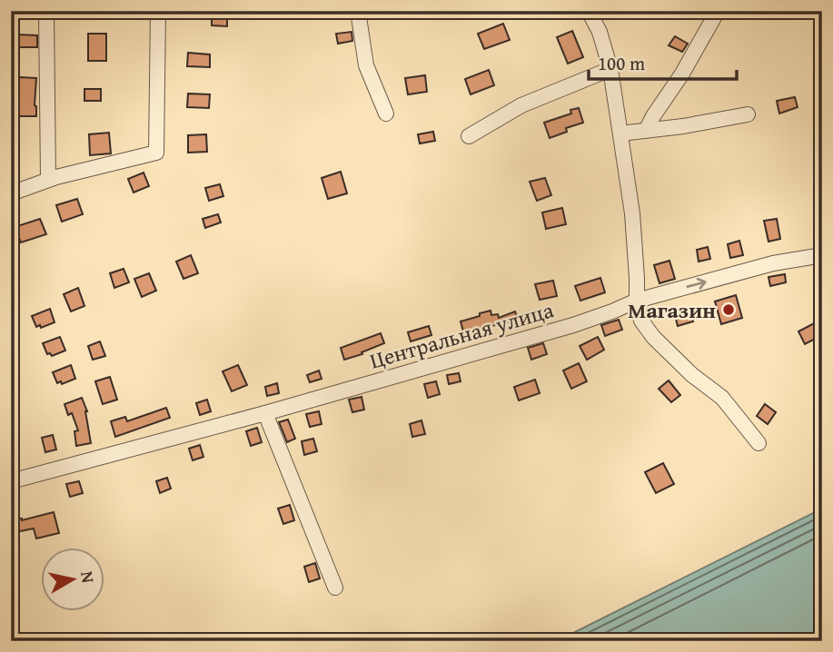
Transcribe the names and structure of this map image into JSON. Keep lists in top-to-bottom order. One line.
{"streets":{"street":["Центральная улица"]},"places":["Магазин"],"scale_bar":"100 m","north":"right"}
